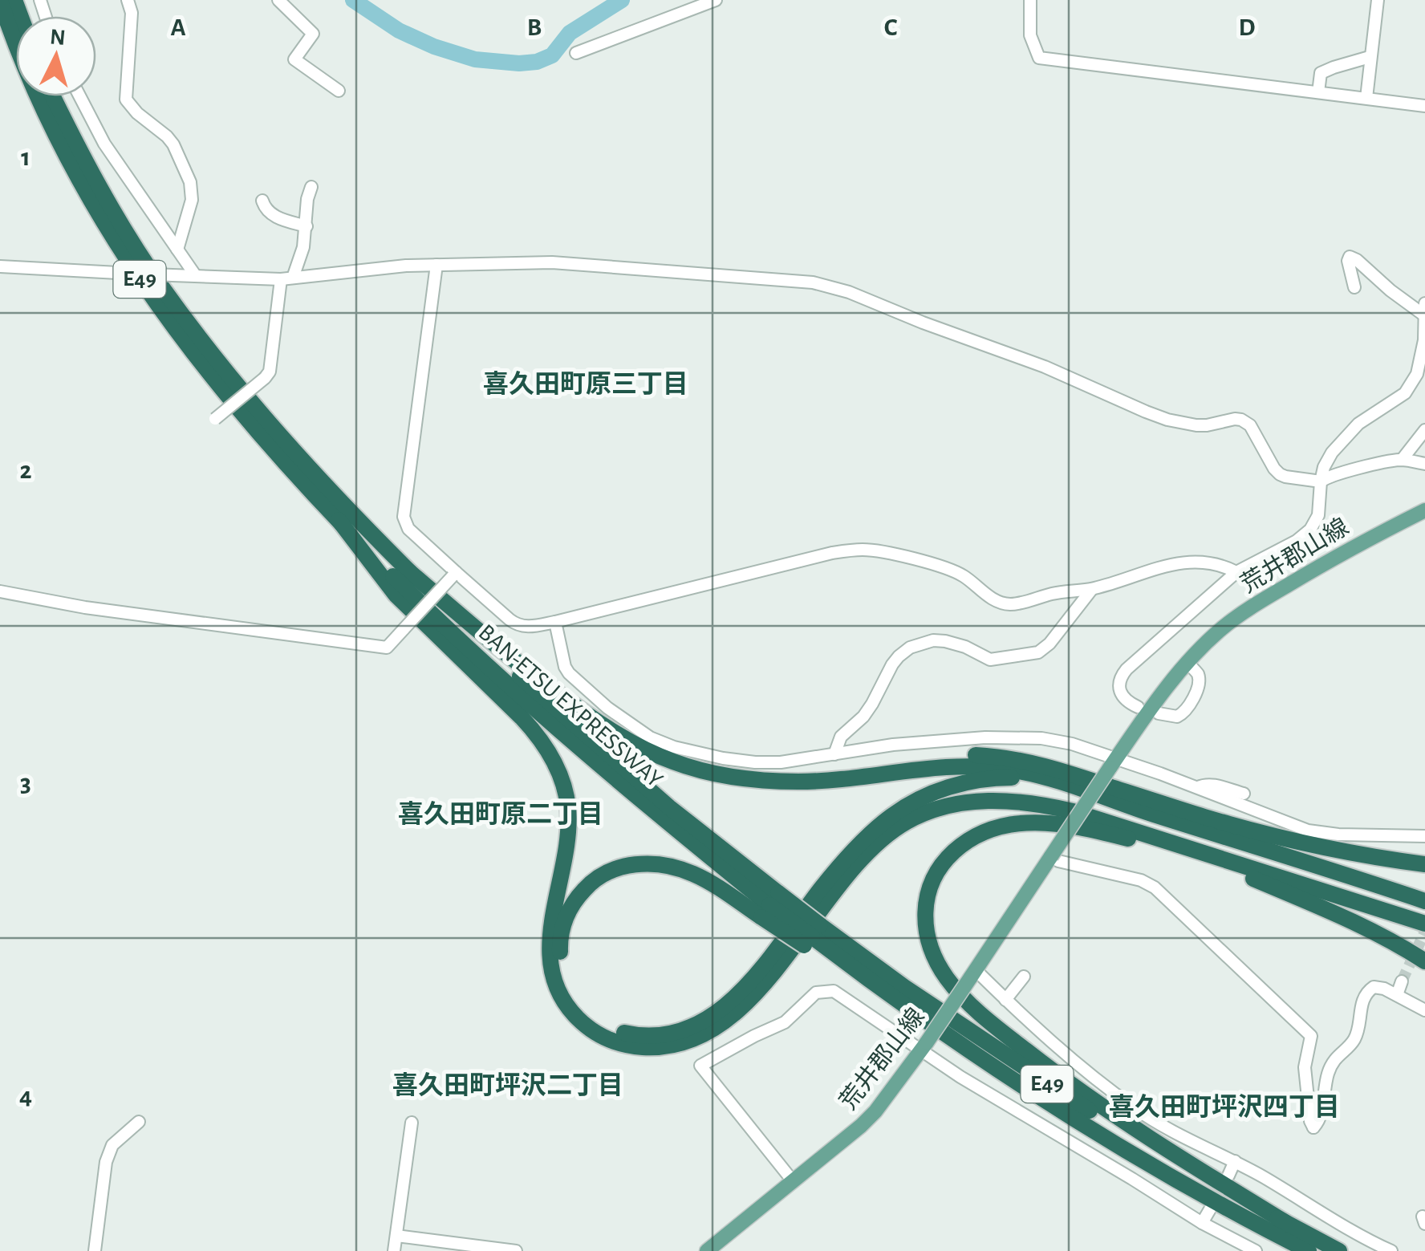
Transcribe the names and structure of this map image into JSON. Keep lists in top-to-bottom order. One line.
{"streets":{"highway":["E49","BAN-ETSU EXPRESSWAY"],"main road":["荒井郡山線"]},"crossings":[["E49","BAN-ETSU EXPRESSWAY"]],"districts":["喜久田町原三丁目","喜久田町原二丁目","喜久田町坪沢二丁目","喜久田町坪沢四丁目"],"north":"top","grid":{"columns":["A","B","C","D"],"rows":["1","2","3","4"]}}
